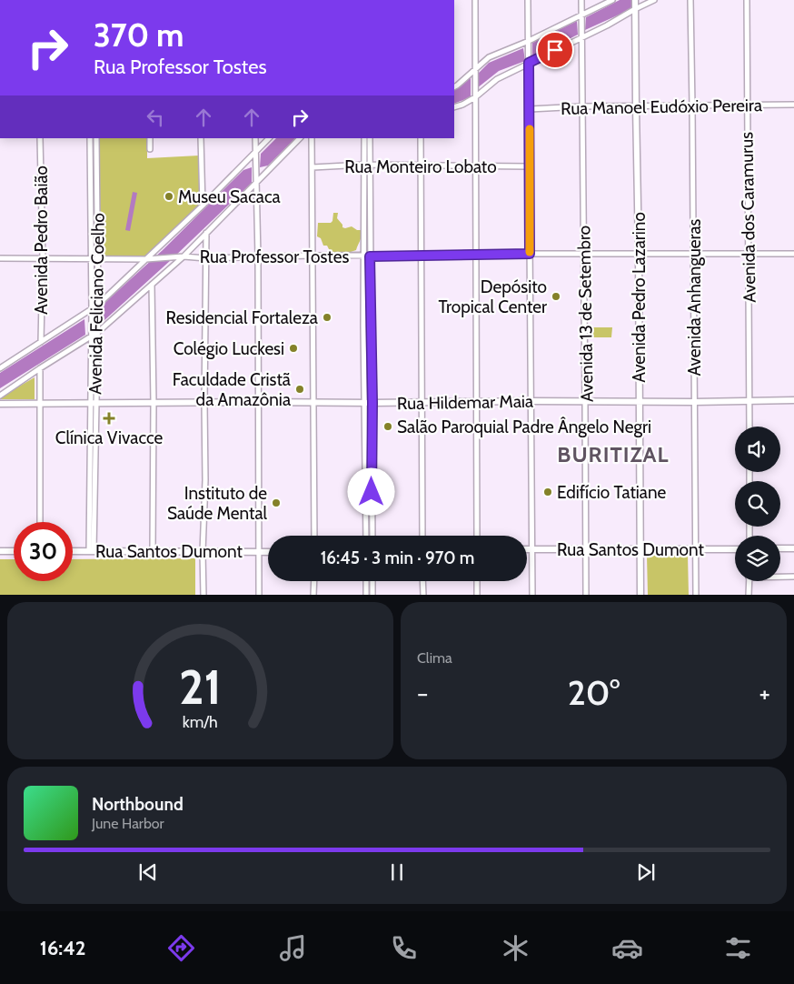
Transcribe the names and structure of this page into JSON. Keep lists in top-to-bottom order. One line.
{"streets":{"main road":["Avenida Pedro Lazarino","Rua Hildemar Maia","Rua Santos Dumont"],"street":["Rua Manoel Eudóxio Pereira","Rua Monteiro Lobato","Avenida dos Caramurus","Avenida Pedro Baião","Rua Professor Tostes","Avenida Anhangueras","Avenida Feliciano Coelho","Avenida 13 de Setembro"]},"crossings":[["Rua Manoel Eudóxio Pereira","Avenida dos Caramurus"],["Rua Manoel Eudóxio Pereira","Avenida Pedro Lazarino"],["Rua Manoel Eudóxio Pereira","Avenida Anhangueras"],["Rua Manoel Eudóxio Pereira","Avenida 13 de Setembro"],["Avenida dos Caramurus","Rua Professor Tostes"],["Avenida dos Caramurus","Rua Hildemar Maia"],["Avenida Pedro Baião","Rua Professor Tostes"],["Rua Professor Tostes","Avenida Pedro Lazarino"],["Rua Professor Tostes","Avenida Anhangueras"],["Rua Professor Tostes","Avenida Feliciano Coelho"],["Rua Professor Tostes","Avenida 13 de Setembro"],["Avenida Pedro Lazarino","Rua Hildemar Maia"],["Avenida Pedro Lazarino","Rua Santos Dumont"],["Avenida Anhangueras","Rua Hildemar Maia"],["Avenida Anhangueras","Rua Santos Dumont"],["Avenida Feliciano Coelho","Rua Hildemar Maia"],["Avenida Feliciano Coelho","Rua Santos Dumont"],["Avenida 13 de Setembro","Rua Hildemar Maia"],["Avenida 13 de Setembro","Rua Santos Dumont"]],"districts":["BURITIZAL"],"places":{"other":["Museu Sacaca","Depósito Tropical Center","Residencial Fortaleza","Colégio Luckesi","Faculdade Cristã da Amazônia","Salão Paroquial Padre Ângelo Negri","Edifício Tatiane","Instituto de Saúde Mental"],"health":["Clínica Vivacce"]},"page":{"turn":["370 m","Rua Professor Tostes"],"limit":"30","trip":"16:45 · 3 min · 970 m","tile":"Clima","heat":["−","20°","+"],"song":["Northbound","June Harbor"],"tabs":"16:42","gauge":["21","km/h"]}}
